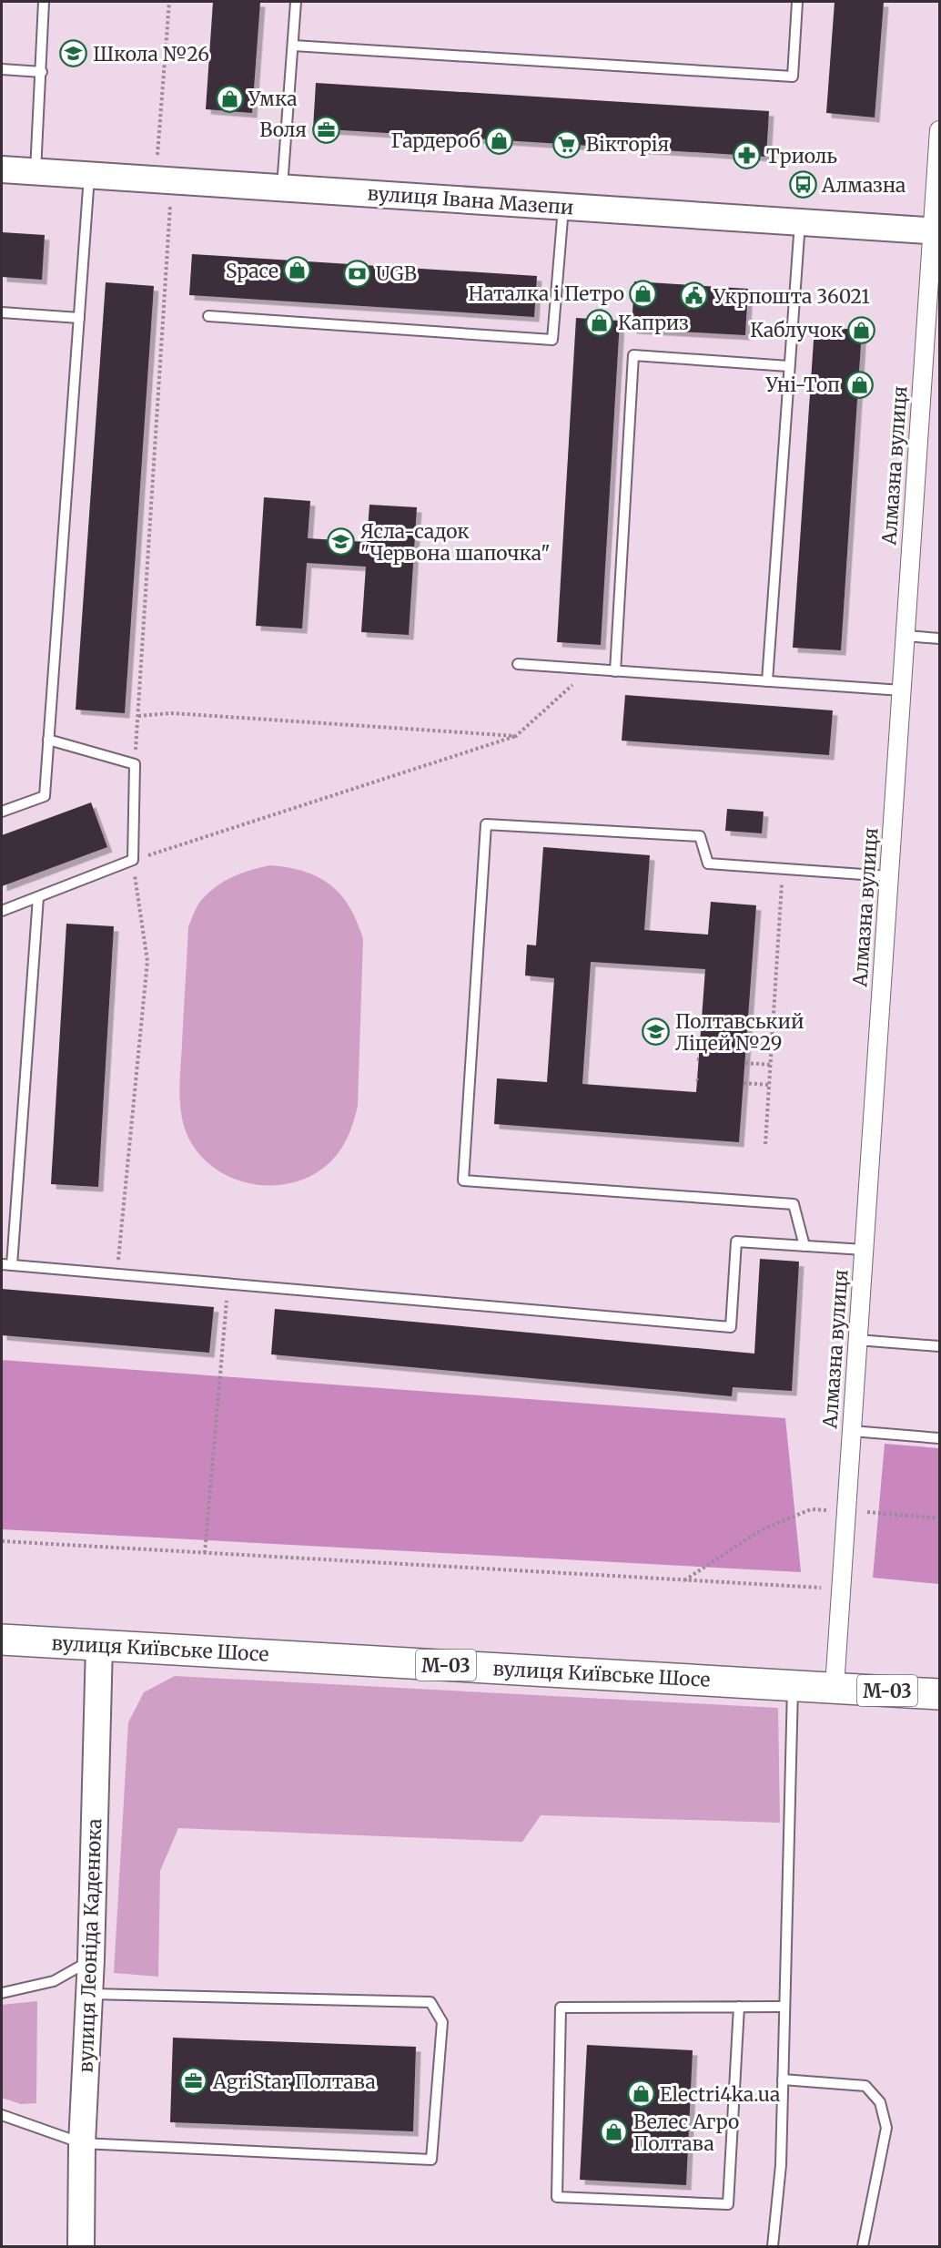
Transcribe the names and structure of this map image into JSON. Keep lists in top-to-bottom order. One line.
{"streets":{"highway":["вулиця Київське Шосе","М-03"],"main road":["вулиця Івана Мазепи","вулиця Леоніда Каденюка"],"street":["Алмазна вулиця"]},"crossings":[["вулиця Івана Мазепи","Алмазна вулиця"],["Алмазна вулиця","вулиця Київське Шосе"],["вулиця Київське Шосе","вулиця Леоніда Каденюка"]],"places":{"school or university":["Школа №26","Ясла-садок \"Червона шапочка\"","Полтавський Ліцей №29"],"shop":["Умка","Гардероб","Space","Наталка і Петро","Каприз","Каблучок","Уні-Топ","Electri4ka.ua","Велес Агро Полтава"],"office":["Воля","AgriStar Полтава"],"supermarket":["Вікторія"],"pharmacy":["Триоль"],"bus stop":["Алмазна"],"bank":["UGB"],"public building":["Укрпошта 36021"]}}
